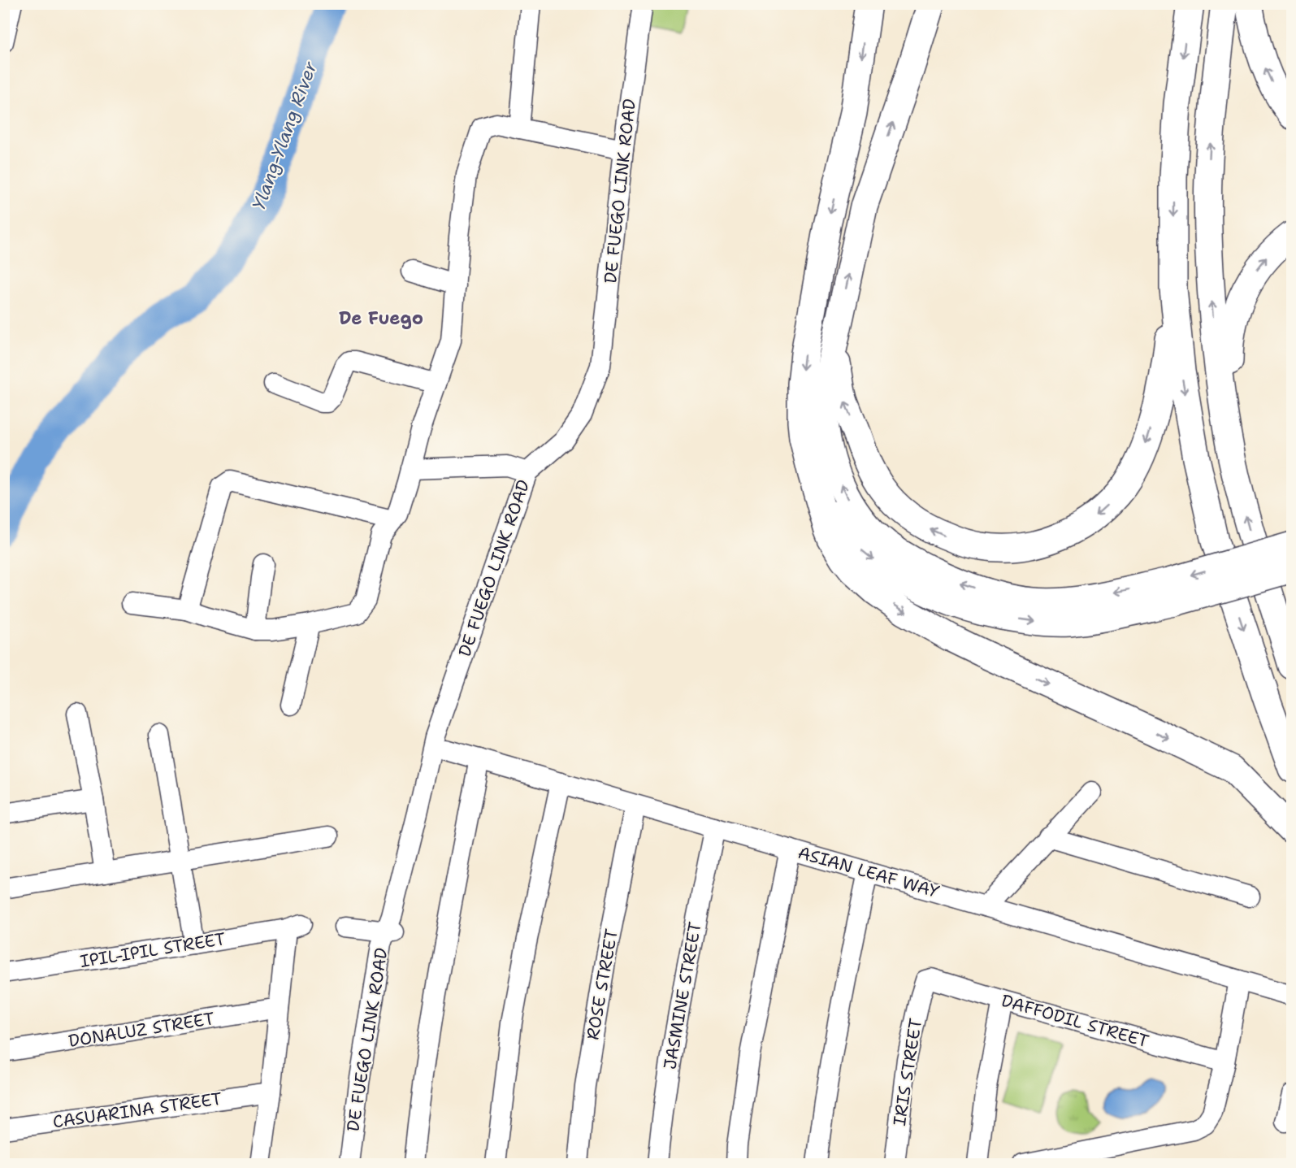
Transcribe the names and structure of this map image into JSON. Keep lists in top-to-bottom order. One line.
{"streets":{"street":["DE FUEGO LINK ROAD","ASIAN LEAF WAY","IPIL-IPIL STREET","ROSE STREET","JASMINE STREET","DAFFODIL STREET","DONALUZ STREET","IRIS STREET","CASUARINA STREET"]},"crossings":[["ASIAN LEAF WAY","ROSE STREET"],["ASIAN LEAF WAY","JASMINE STREET"],["IPIL-IPIL STREET","DONALUZ STREET"],["DAFFODIL STREET","IRIS STREET"]],"districts":["De Fuego"],"water":["Ylang-Ylang River"]}
